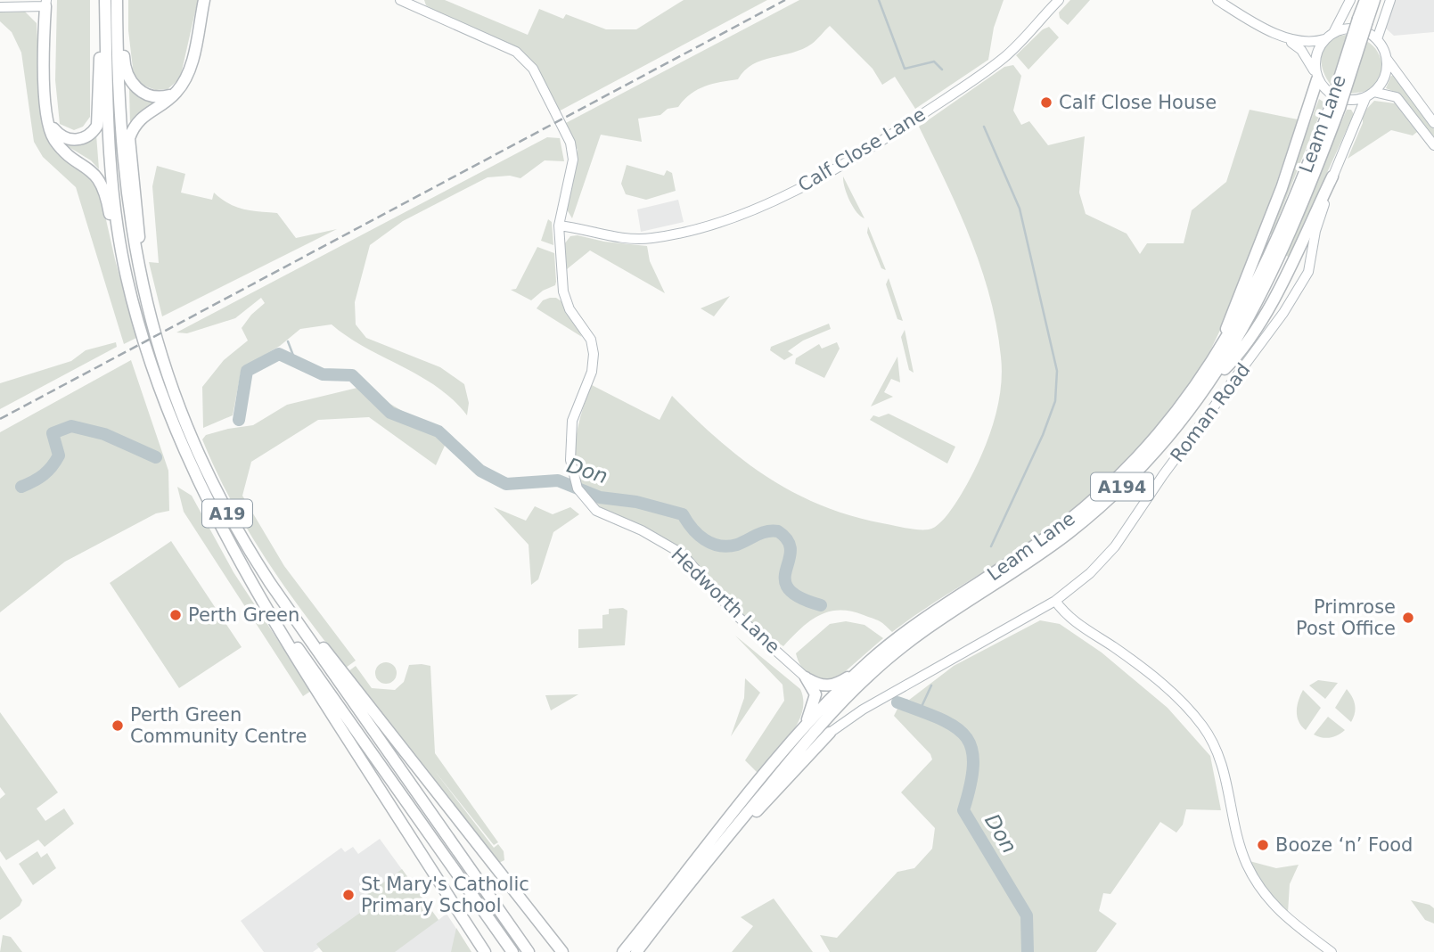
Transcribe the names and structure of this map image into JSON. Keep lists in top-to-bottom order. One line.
{"streets":{"highway":["Leam Lane","A194","A19"],"street":["Calf Close Lane","Roman Road","Hedworth Lane"]},"crossings":[["Leam Lane","A194"],["Calf Close Lane","Hedworth Lane"],["Roman Road","A194"],["A194","Hedworth Lane"]],"water":["Don"],"places":["Calf Close House","Perth Green","Primrose Post Office","Perth Green Community Centre","Booze ‘n’ Food","St Mary's Catholic Primary School"]}
